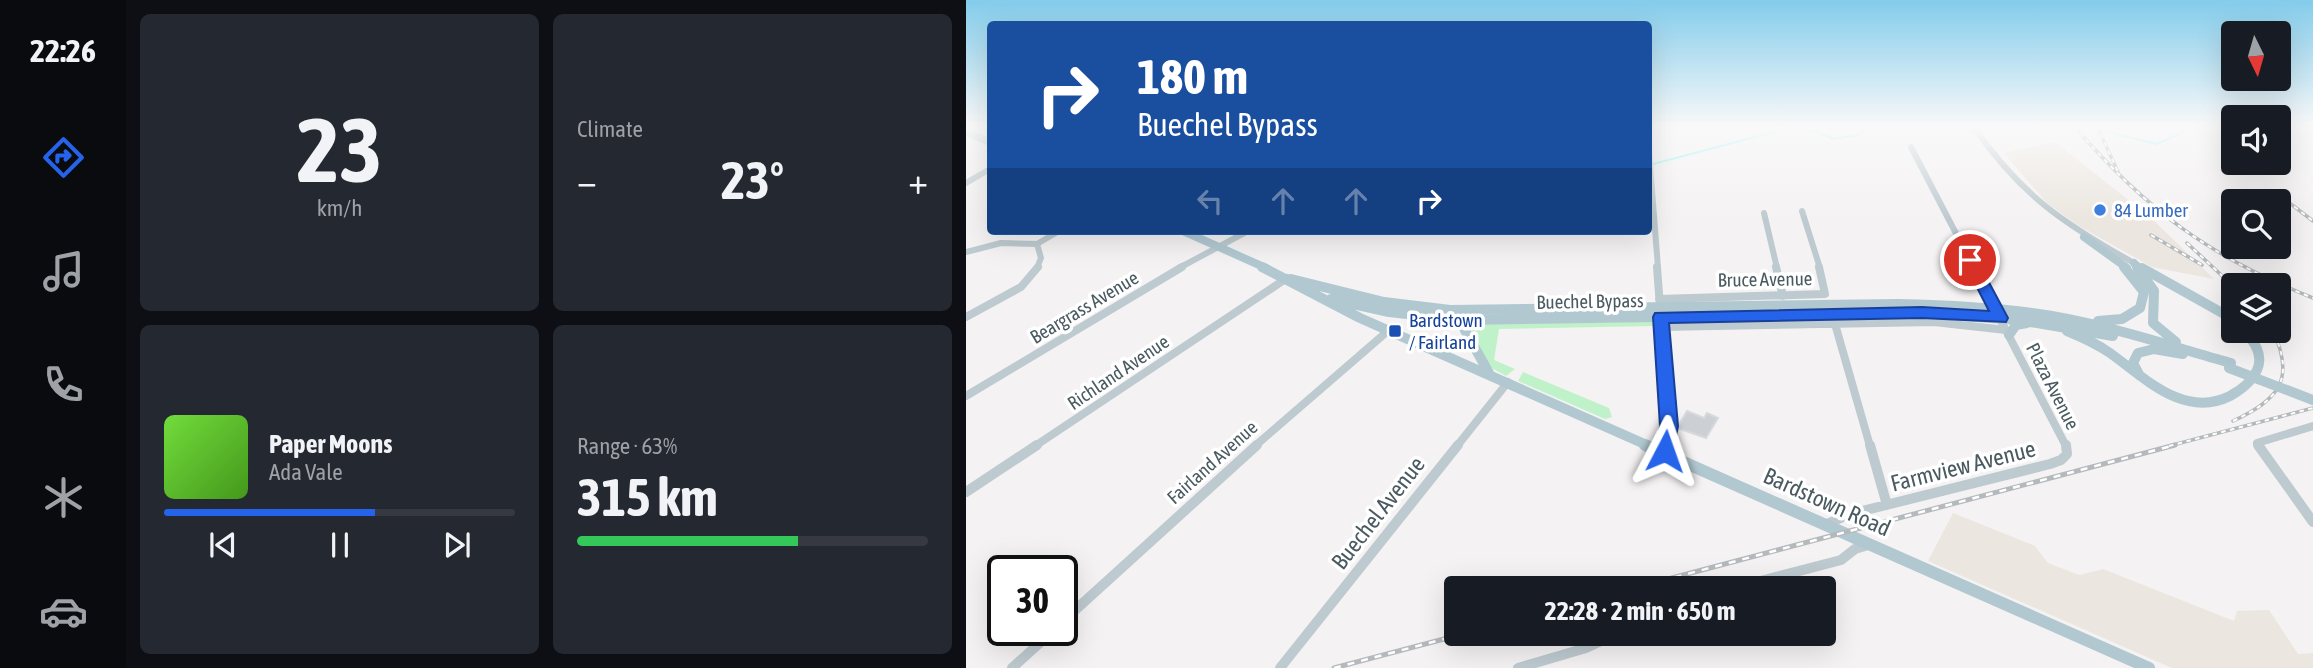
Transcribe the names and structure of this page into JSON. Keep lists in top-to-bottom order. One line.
{"streets":{"main road":["Buechel Bypass","Bardstown Road"],"street":["Bruce Avenue","Beargrass Avenue","Richland Avenue","Plaza Avenue","Fairland Avenue","Farmview Avenue","Buechel Avenue"]},"crossings":[["Bruce Avenue","Buechel Bypass"],["Buechel Bypass","Plaza Avenue"],["Buechel Bypass","Bardstown Road"],["Beargrass Avenue","Bardstown Road"],["Richland Avenue","Bardstown Road"],["Plaza Avenue","Farmview Avenue"],["Fairland Avenue","Bardstown Road"],["Farmview Avenue","Bardstown Road"],["Bardstown Road","Buechel Avenue"]],"places":{"other":["84 Lumber"],"transit":["Bardstown / Fairland"]},"north":"bottom","page":{"tabs":"22:26","tile":[["23","km/h"],"Climate",["Range · 63%","315 km"]],"turn":["180 m","Buechel Bypass"],"heat":["−","23°","+"],"song":["Paper Moons","Ada Vale"],"limit":"30","trip":"22:28 · 2 min · 650 m"}}
